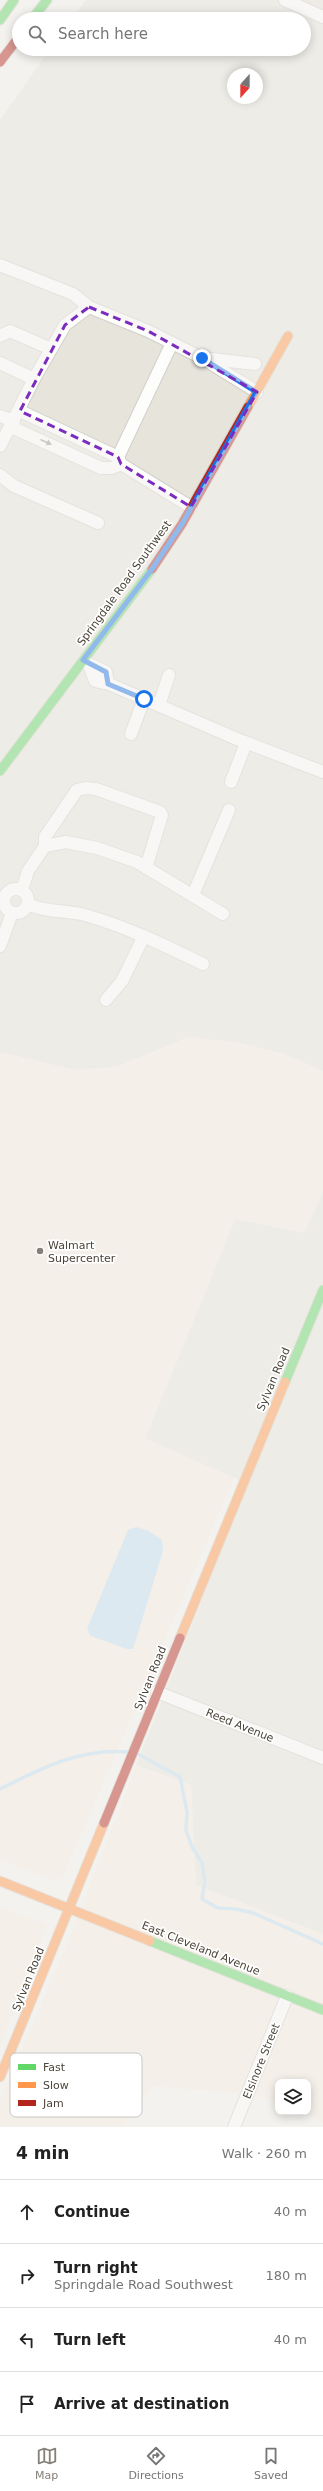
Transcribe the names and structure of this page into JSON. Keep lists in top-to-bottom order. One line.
{"streets":{"main road":["Springdale Road Southwest","Sylvan Road","East Cleveland Avenue"],"street":["Reed Avenue","Elsinore Street"]},"crossings":[["Sylvan Road","Reed Avenue"],["Sylvan Road","East Cleveland Avenue"],["East Cleveland Avenue","Elsinore Street"]],"places":["Walmart Supercenter"],"legend":["Fast","Slow","Jam"],"north":"bottom","page":{"search":"Search here","heading":["4 min","Walk · 260 m"],"list":[["Continue","40 m"],["Turn right","Springdale Road Southwest","180 m"],["Turn left","40 m"],"Arrive at destination"],"nav":["Map","Directions","Saved"]}}
